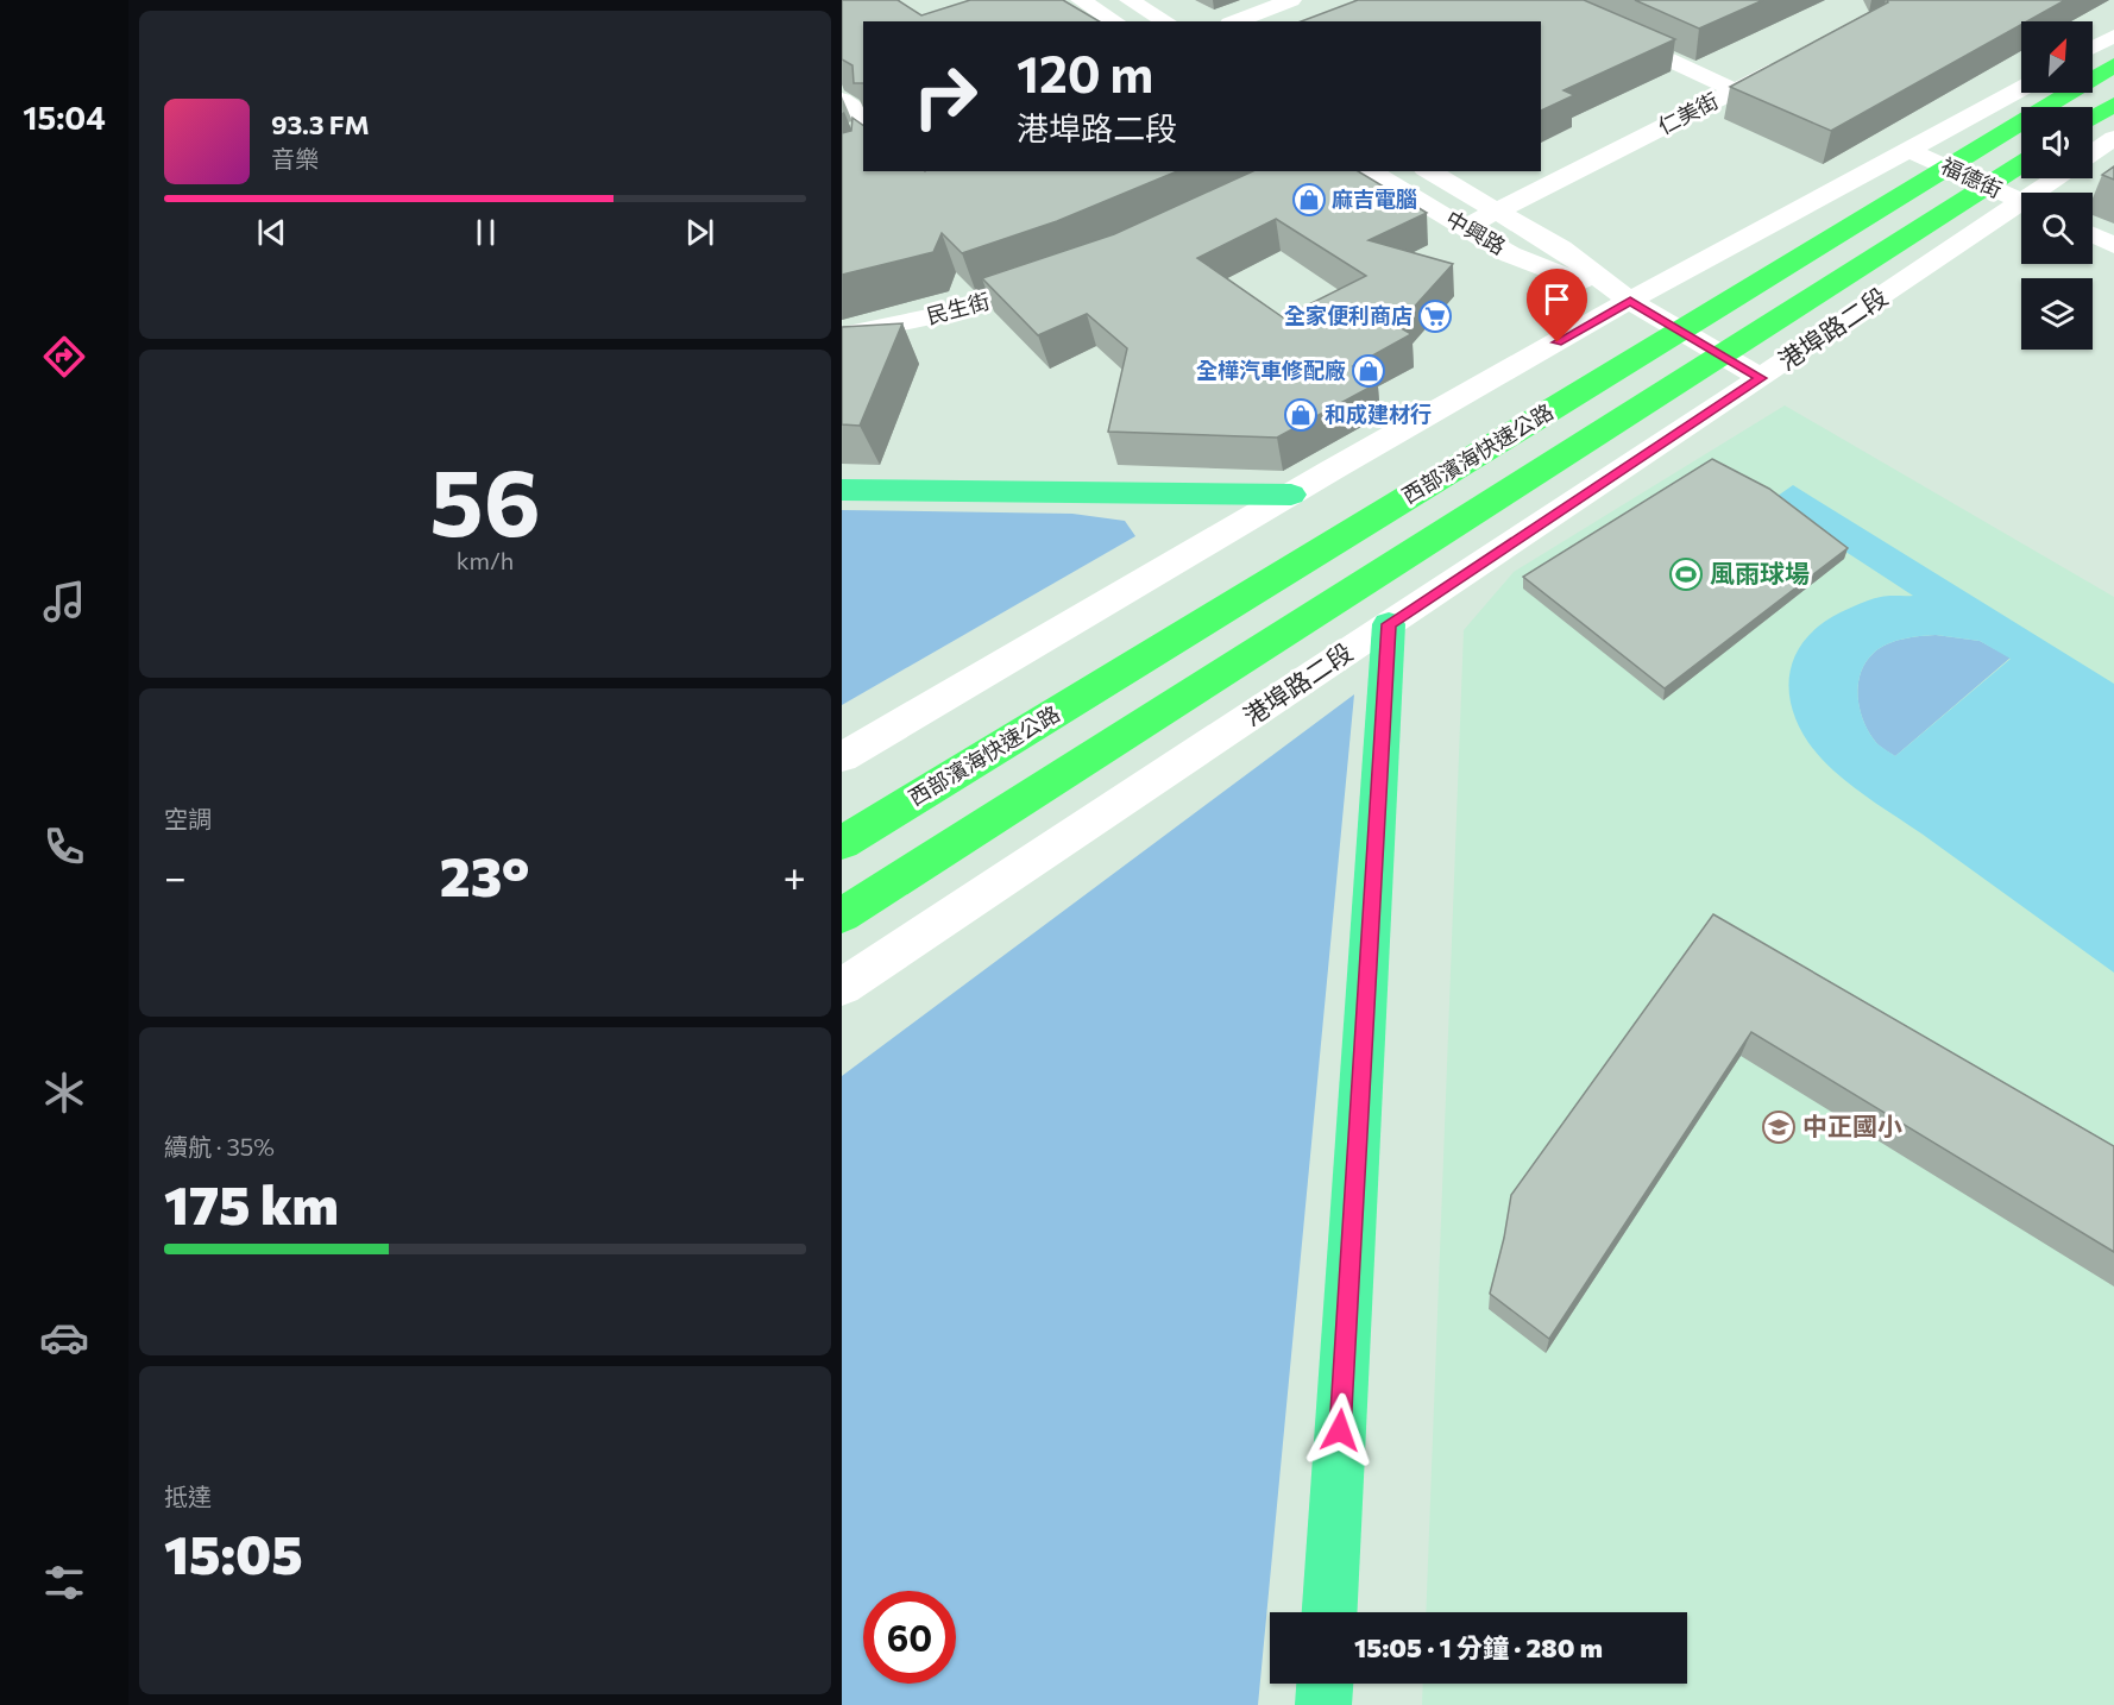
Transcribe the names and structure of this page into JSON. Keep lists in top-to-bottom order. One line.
{"streets":{"highway":["西部濱海快速公路"],"street":["仁美街","福德街","中興路","民生街","港埠路二段"]},"crossings":[["仁美街","中興路"],["中興路","港埠路二段"]],"places":{"shop":["麻吉電腦","全樺汽車修配廠","和成建材行"],"supermarket":["全家便利商店"],"sports":["風雨球場"],"school or university":["中正國小"]},"north":"top right","page":{"tabs":"15:04","turn":["120 m","港埠路二段"],"song":["93.3 FM","音樂"],"tile":[["56","km/h"],"空調",["續航 · 35%","175 km"],["抵達","15:05"]],"heat":["−","23°","+"],"limit":"60","trip":"15:05 · 1 分鐘 · 280 m"}}
